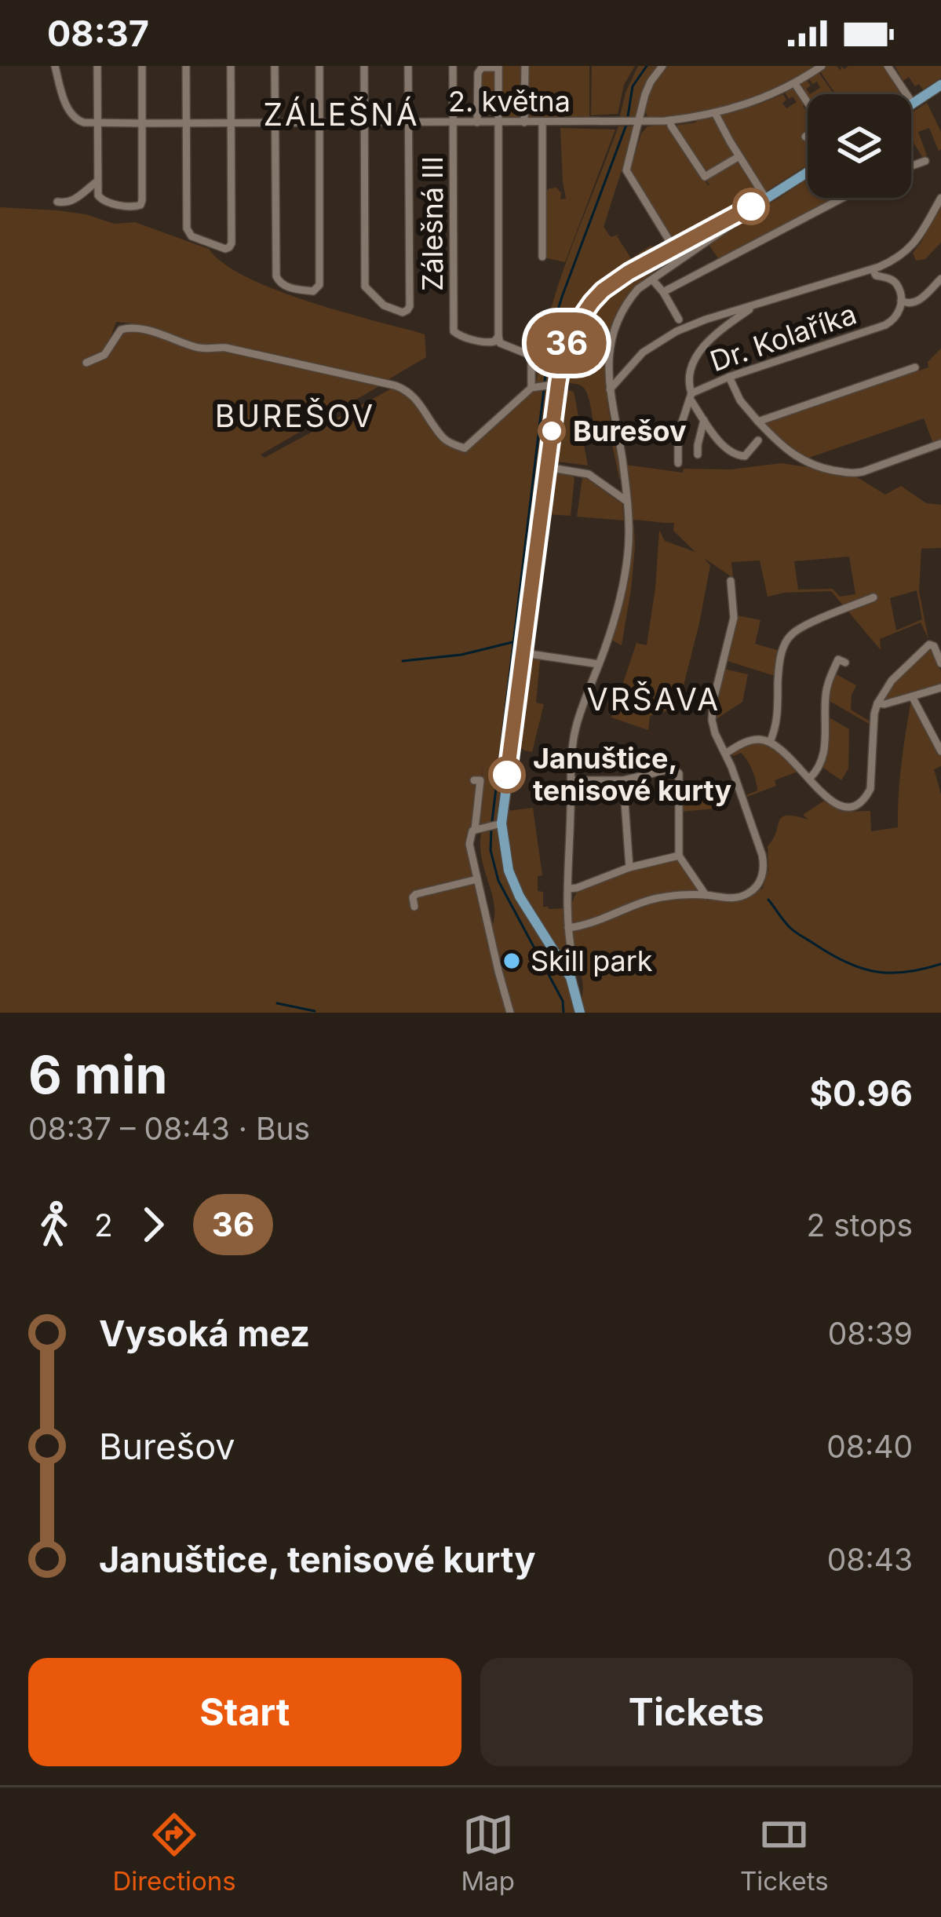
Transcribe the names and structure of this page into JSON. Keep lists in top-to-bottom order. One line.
{"streets":{"street":["2. května","Zálešná III","Dr. Kolaříka"]},"crossings":[["2. května","Zálešná III"]],"districts":["ZÁLEŠNÁ","BUREŠOV","VRŠAVA"],"places":["Burešov","Januštice, tenisové kurty","Skill park"],"lines":["bus line 36"],"page":{"status":"08:37","on_map":"36","heading":["6 min","08:37 – 08:43 · Bus","$0.96"],"legs":["2","36","2 stops"],"list":[{"name":"Vysoká mez","value":"08:39"},{"name":"Burešov","value":"08:40"},{"name":"Januštice, tenisové kurty","value":"08:43"}],"buttons":["Start","Tickets"],"tabs":["Directions","Map","Tickets"]}}
